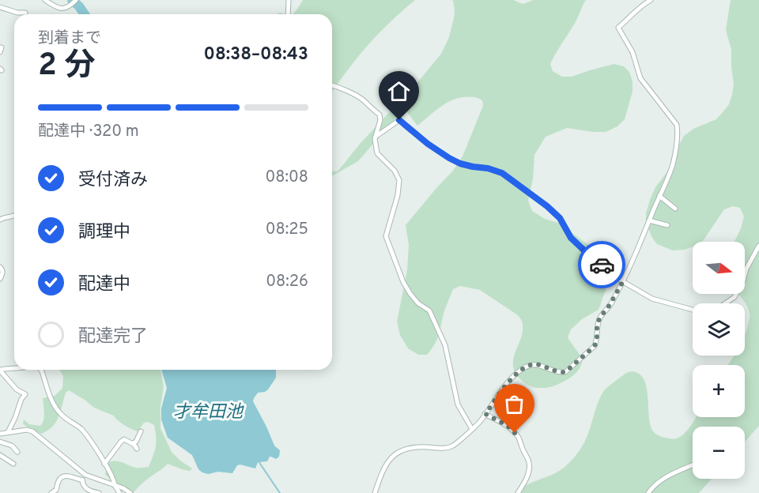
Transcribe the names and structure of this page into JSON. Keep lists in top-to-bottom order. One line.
{"water":["才牟田池"],"north":"right","page":{"heading":["2 分","到着まで","08:38–08:43"],"bar":"配達中 · 320 m","list":[["受付済み","08:08"],["調理中","08:25"],["配達中","08:26"],"配達完了"],"map_buttons":["+","−"]}}
